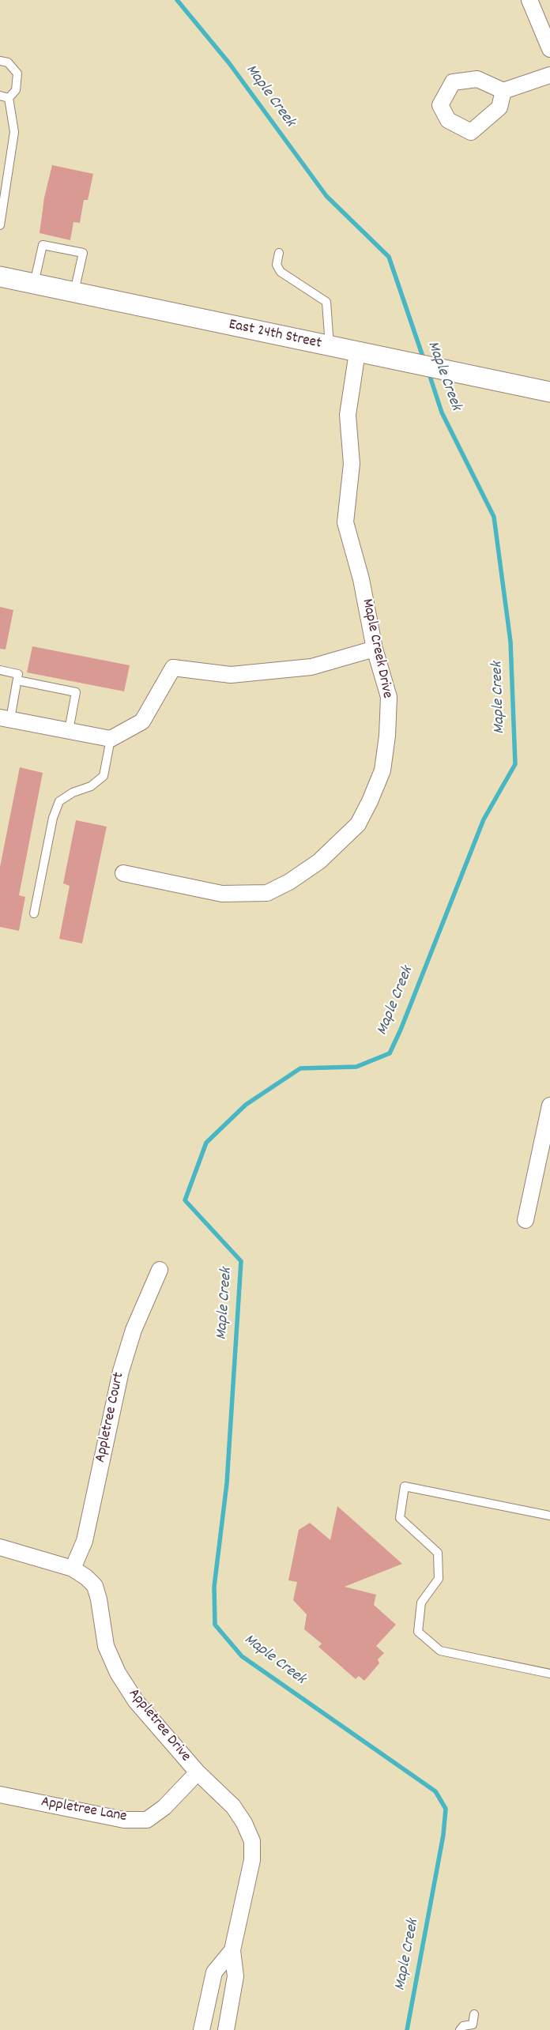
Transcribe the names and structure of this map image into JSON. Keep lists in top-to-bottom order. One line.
{"streets":{"street":["East 24th Street","Maple Creek Drive","Appletree Court","Appletree Drive","Appletree Lane"]},"crossings":[["East 24th Street","Maple Creek Drive"],["Appletree Court","Appletree Drive"],["Appletree Drive","Appletree Lane"]],"water":["Maple Creek"]}
